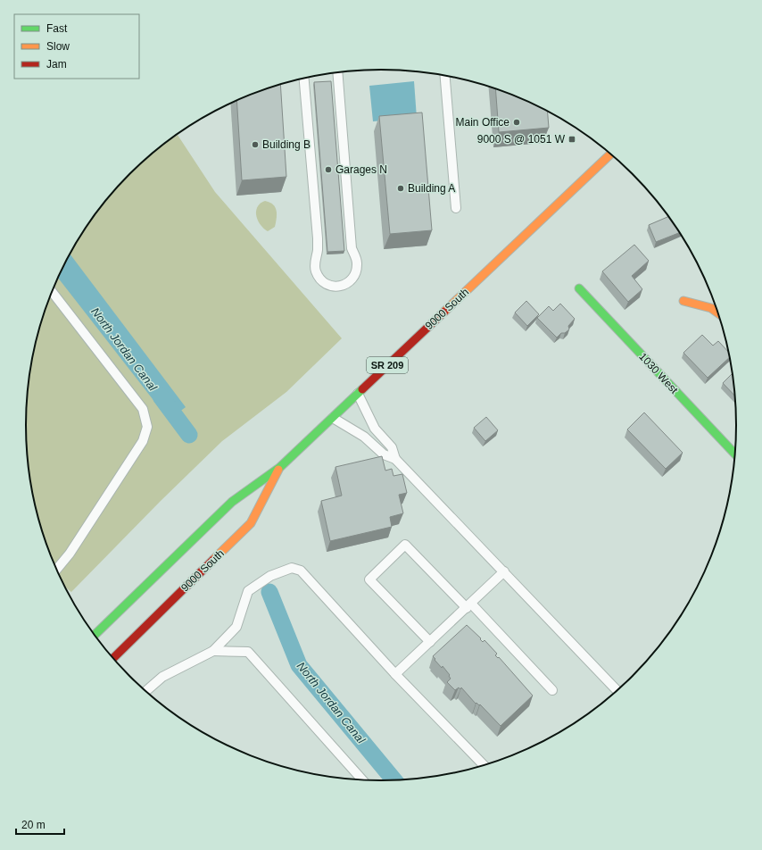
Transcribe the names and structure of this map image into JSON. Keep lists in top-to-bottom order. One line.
{"streets":{"main road":["9000 South","SR 209","1030 West"]},"water":["North Jordan Canal"],"places":{"other":["Main Office","Building B","Garages N","Building A"],"transit":["9000 S @ 1051 W"]},"legend":["Fast","Slow","Jam"],"scale_bar":"20 m"}
